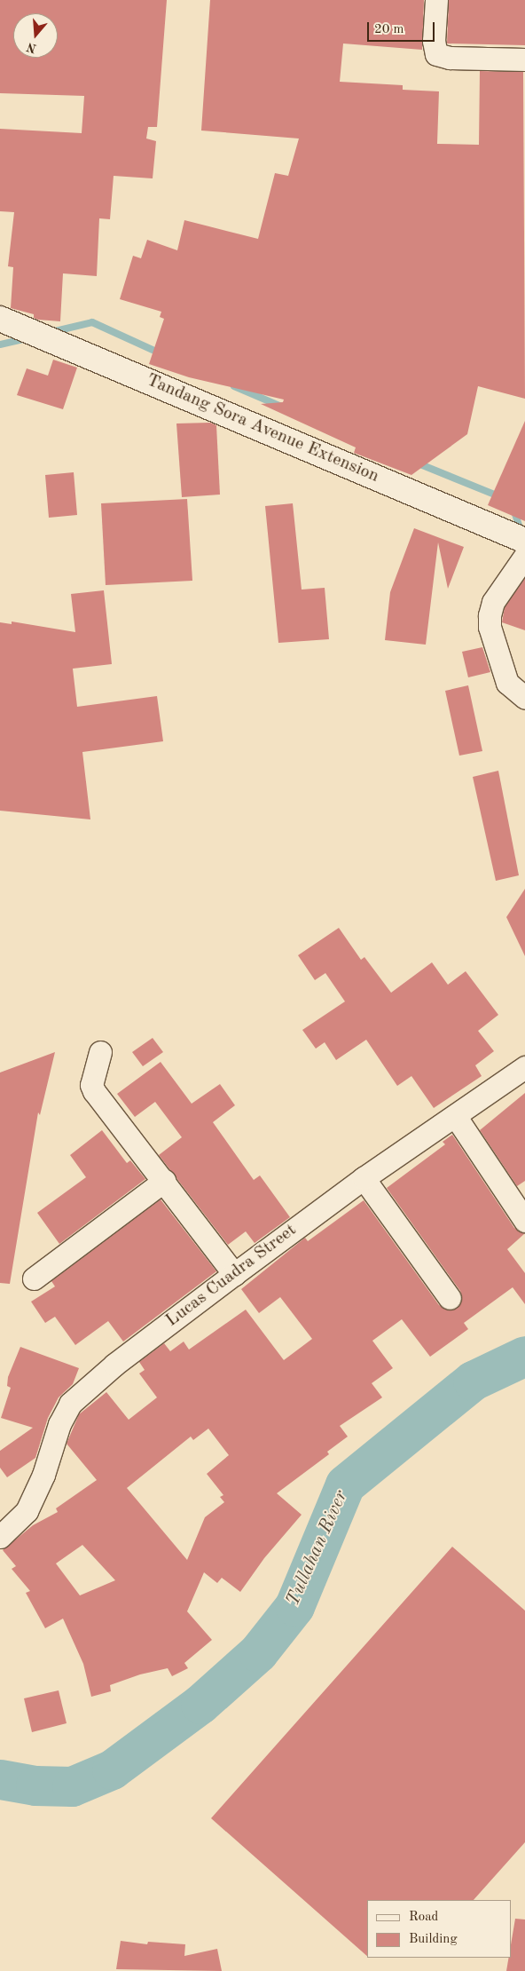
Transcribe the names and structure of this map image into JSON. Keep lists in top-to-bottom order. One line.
{"streets":{"main road":["Tandang Sora Avenue Extension"],"street":["Lucas Cuadra Street"]},"water":["Tullahan River"],"legend":["Road","Building"],"scale_bar":"20 m","north":"bottom"}
